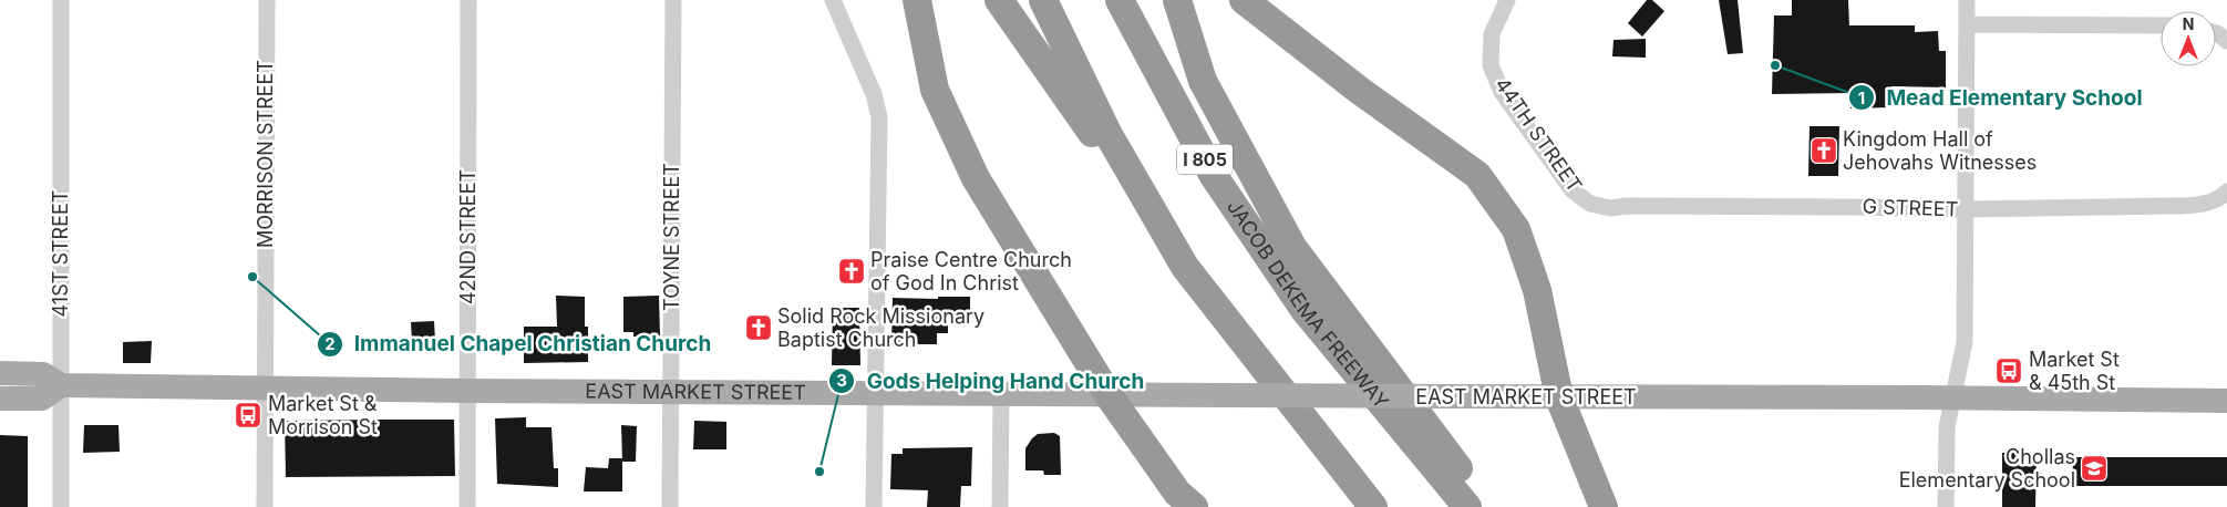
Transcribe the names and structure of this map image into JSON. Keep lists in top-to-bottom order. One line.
{"streets":{"highway":["I 805","JACOB DEKEMA FREEWAY"],"main road":["EAST MARKET STREET"],"street":["44TH STREET","MORRISON STREET","G STREET","42ND STREET","TOYNE STREET","41ST STREET"]},"crossings":[["44TH STREET","G STREET"],["MORRISON STREET","EAST MARKET STREET"],["42ND STREET","EAST MARKET STREET"],["TOYNE STREET","EAST MARKET STREET"],["41ST STREET","EAST MARKET STREET"]],"places":{"other":["Mead Elementary School","Immanuel Chapel Christian Church","Gods Helping Hand Church"],"church":["Kingdom Hall of Jehovahs Witnesses","Praise Centre Church of God In Christ","Solid Rock Missionary Baptist Church"],"bus stop":["Market St & 45th St","Market St & Morrison St"],"school or university":["Chollas Elementary School"]},"north":"top"}
